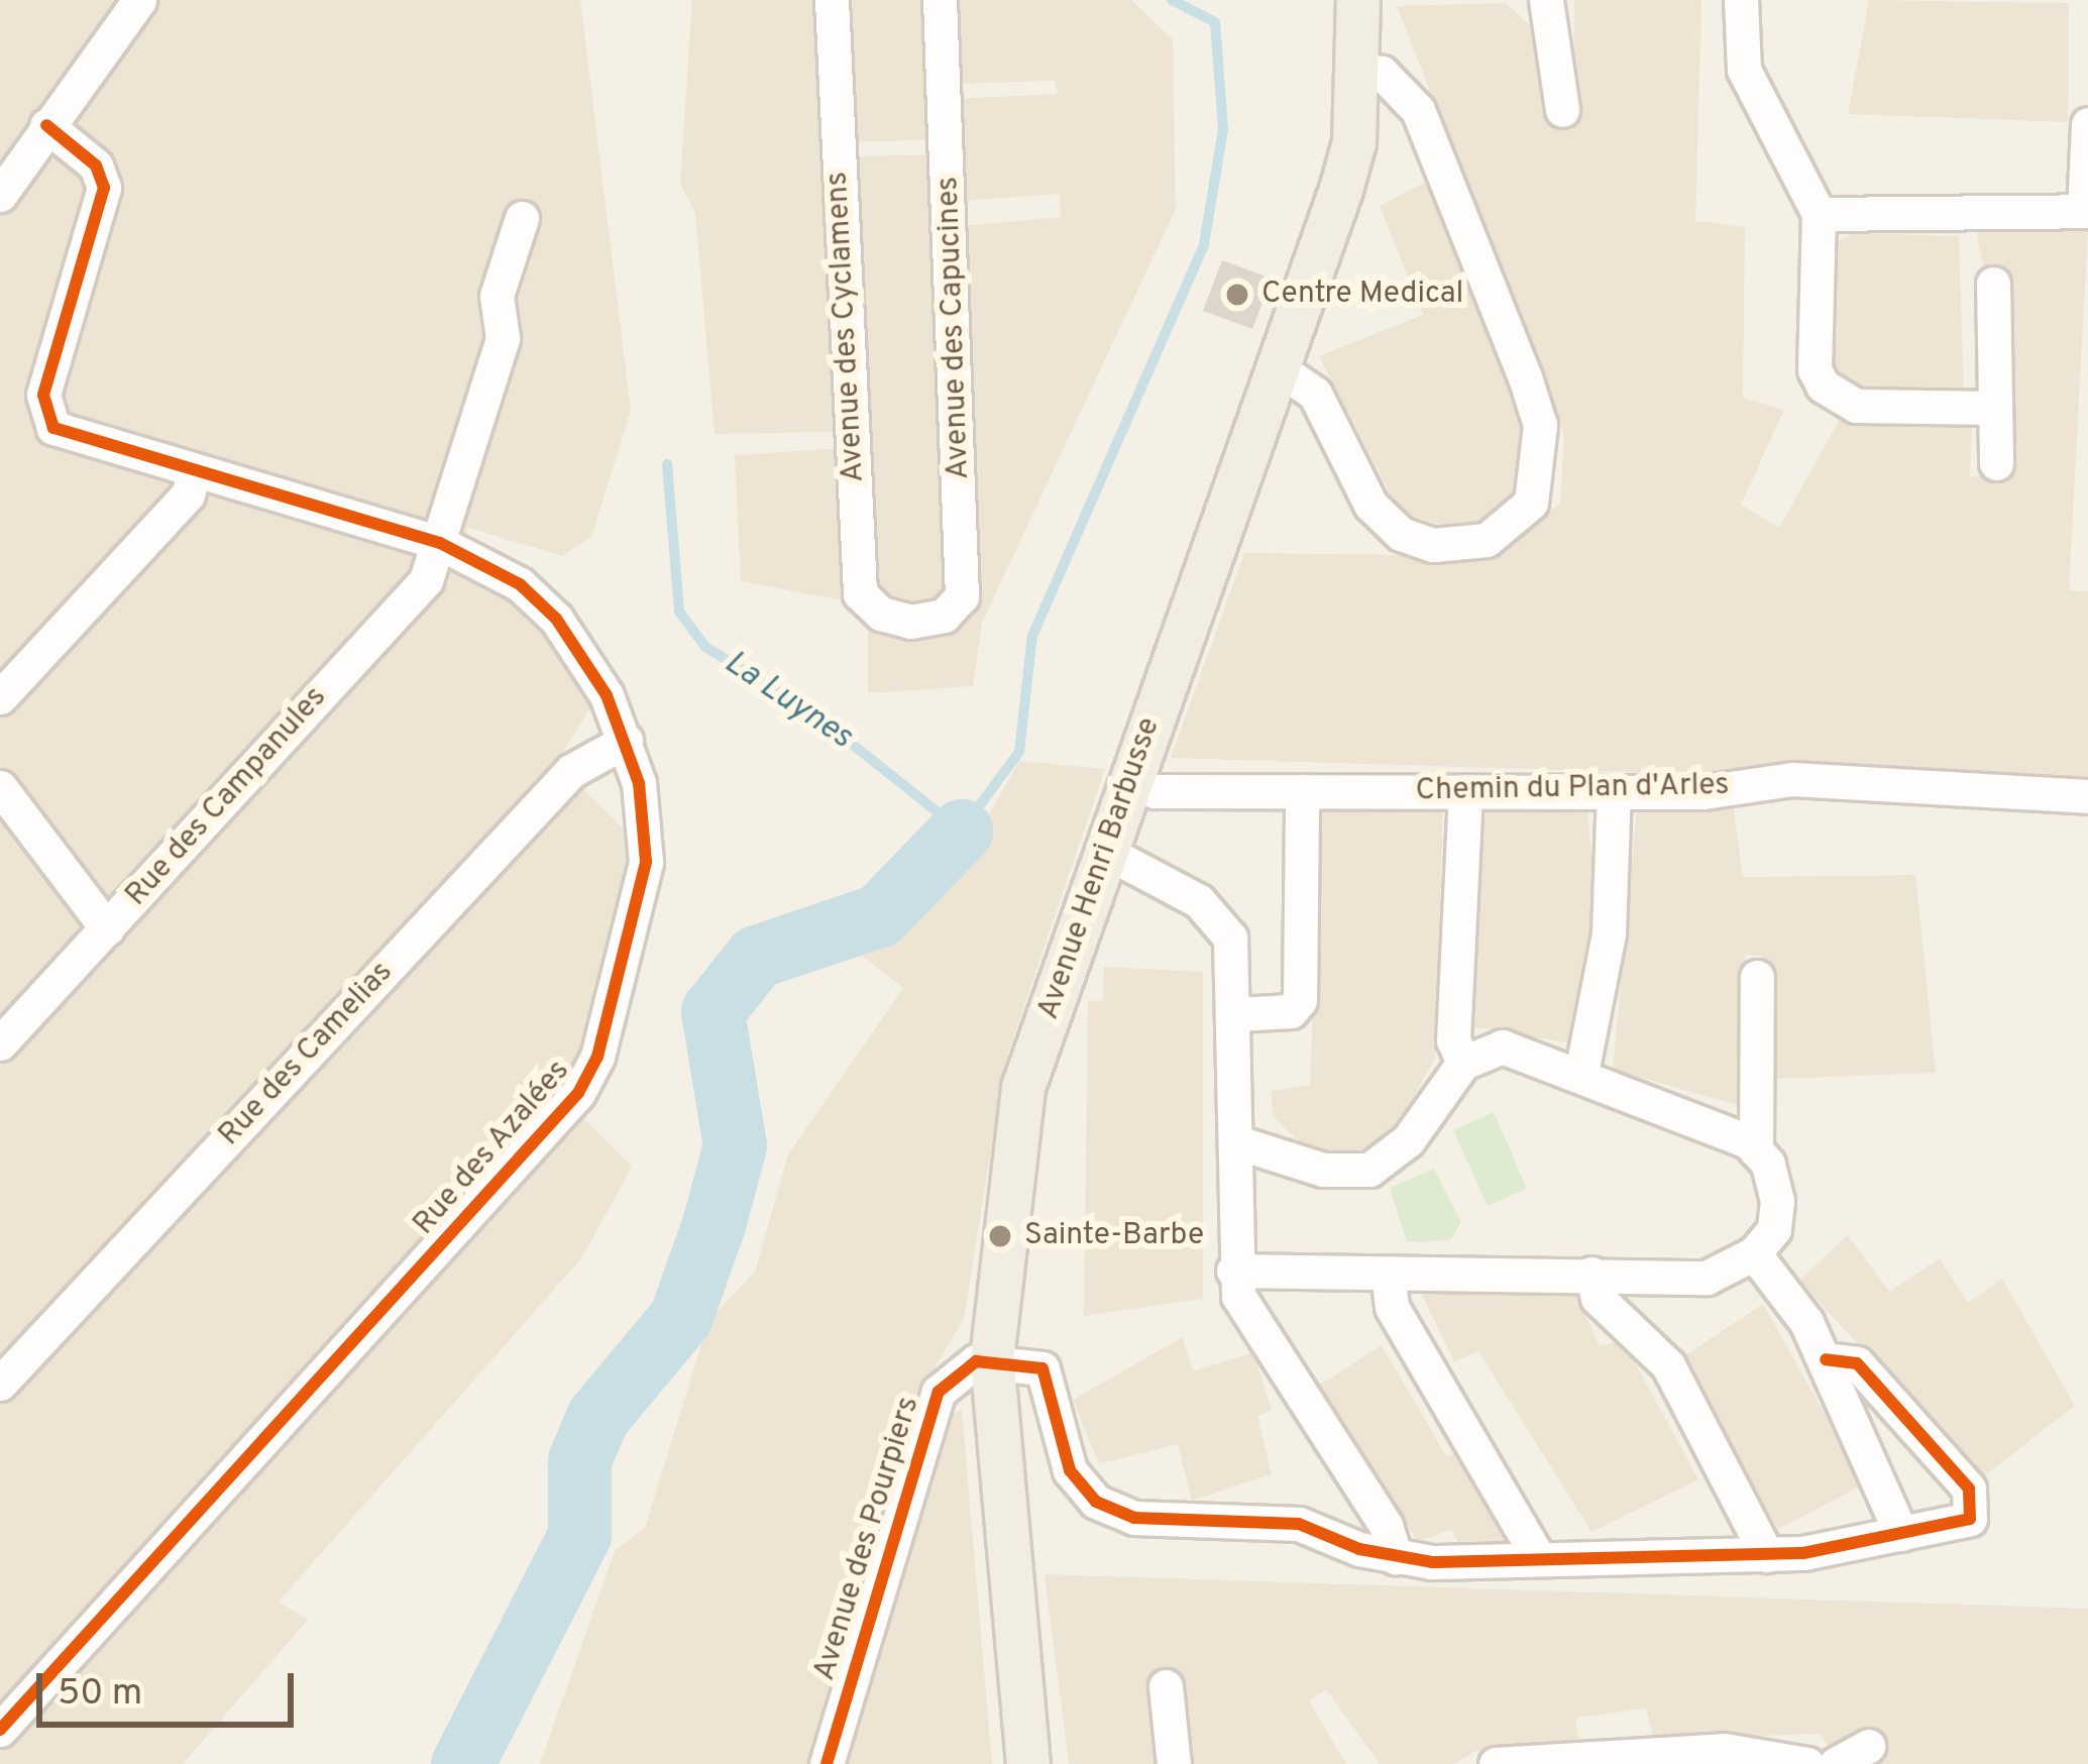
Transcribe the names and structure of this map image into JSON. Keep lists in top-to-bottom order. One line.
{"streets":{"main road":["Avenue Henri Barbusse"],"street":["Avenue des Cyclamens","Avenue des Capucines","Chemin du Plan d'Arles","Rue des Campanules","Rue des Camelias","Rue des Azalées","Avenue des Pourpiers"]},"crossings":[["Avenue des Cyclamens","Avenue des Capucines"],["Chemin du Plan d'Arles","Avenue Henri Barbusse"],["Rue des Campanules","Rue des Azalées"],["Avenue Henri Barbusse","Avenue des Pourpiers"],["Rue des Camelias","Rue des Azalées"]],"water":["La Luynes"],"places":["Centre Medical","Sainte-Barbe"],"scale_bar":"50 m"}
